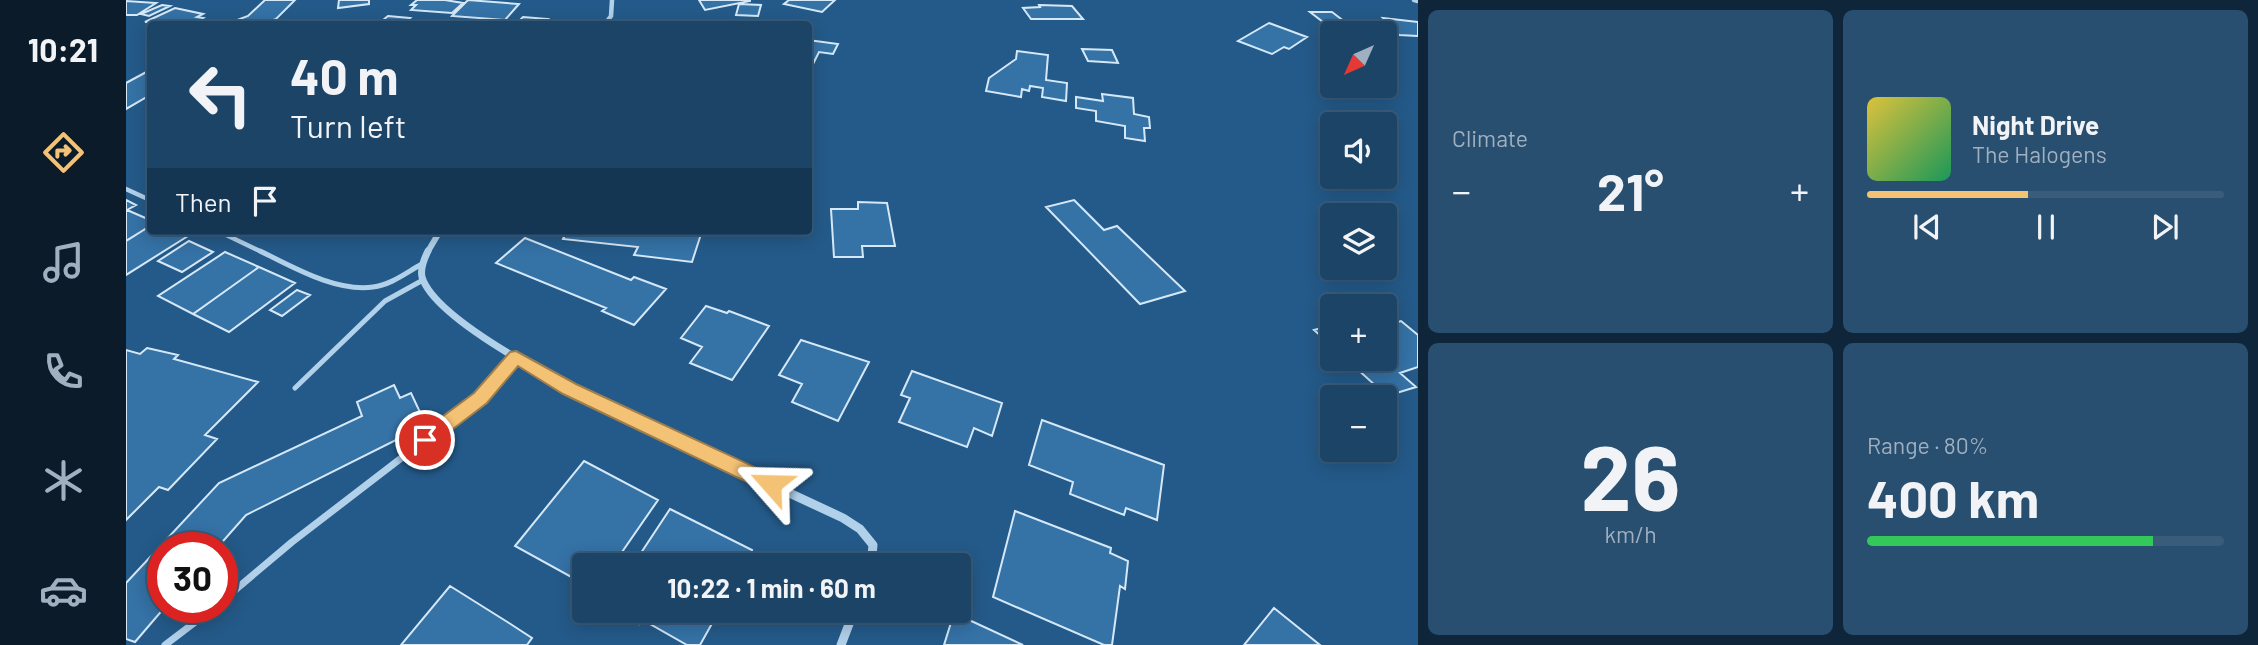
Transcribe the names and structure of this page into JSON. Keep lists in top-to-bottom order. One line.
{"north":"bottom left","page":{"tabs":"10:21","tile":["Climate",["26","km/h"],["Range · 80%","400 km"]],"map_buttons":["+","−"],"turn":["40 m","Turn left"],"song":["Night Drive","The Halogens"],"heat":["−","21°","+"],"then":"Then","limit":"30","trip":"10:22 · 1 min · 60 m"}}
